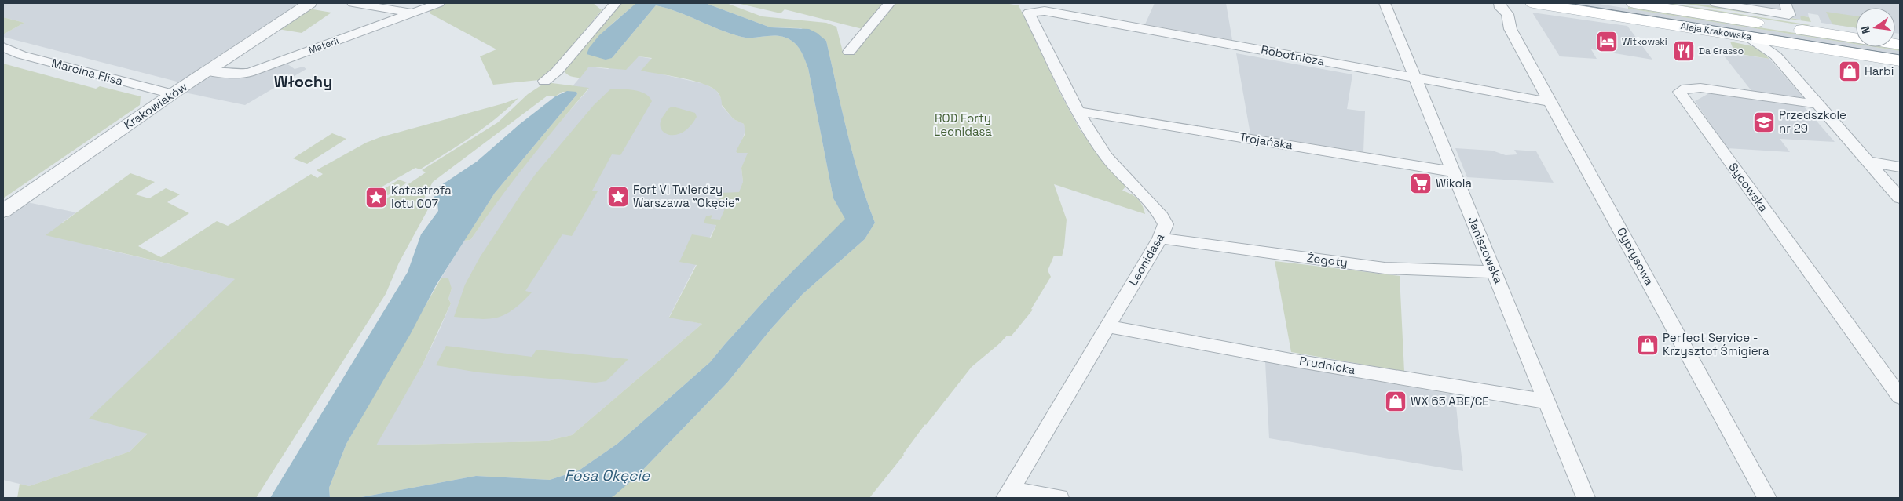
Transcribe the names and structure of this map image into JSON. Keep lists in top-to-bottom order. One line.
{"streets":{"main road":["Aleja Krakowska"],"street":["Materii","Robotnicza","Marcina Flisa","Krakowiaków","Trojańska","Sycowska","Janiszowska","Cyprysowa","Leonidasa","Żegoty","Prudnicka"]},"crossings":[["Materii","Krakowiaków"],["Robotnicza","Janiszowska"],["Robotnicza","Cyprysowa"],["Robotnicza","Leonidasa"],["Marcina Flisa","Krakowiaków"],["Trojańska","Janiszowska"],["Trojańska","Leonidasa"],["Janiszowska","Żegoty"],["Janiszowska","Prudnicka"],["Leonidasa","Żegoty"],["Leonidasa","Prudnicka"]],"districts":["Włochy"],"water":["Fosa Okęcie"],"parks":["ROD Forty Leonidasa"],"places":{"hotel":["Witkowski"],"restaurant":["Da Grasso"],"shop":["Harbi","Perfect Service - Krzysztof Śmigiera","WX 65 ABE/CE"],"school or university":["Przedszkole nr 29"],"supermarket":["Wikola"],"place":["Fort VI Twierdzy Warszawa \"Okęcie\"","Katastrofa lotu 007"]},"north":"left"}
